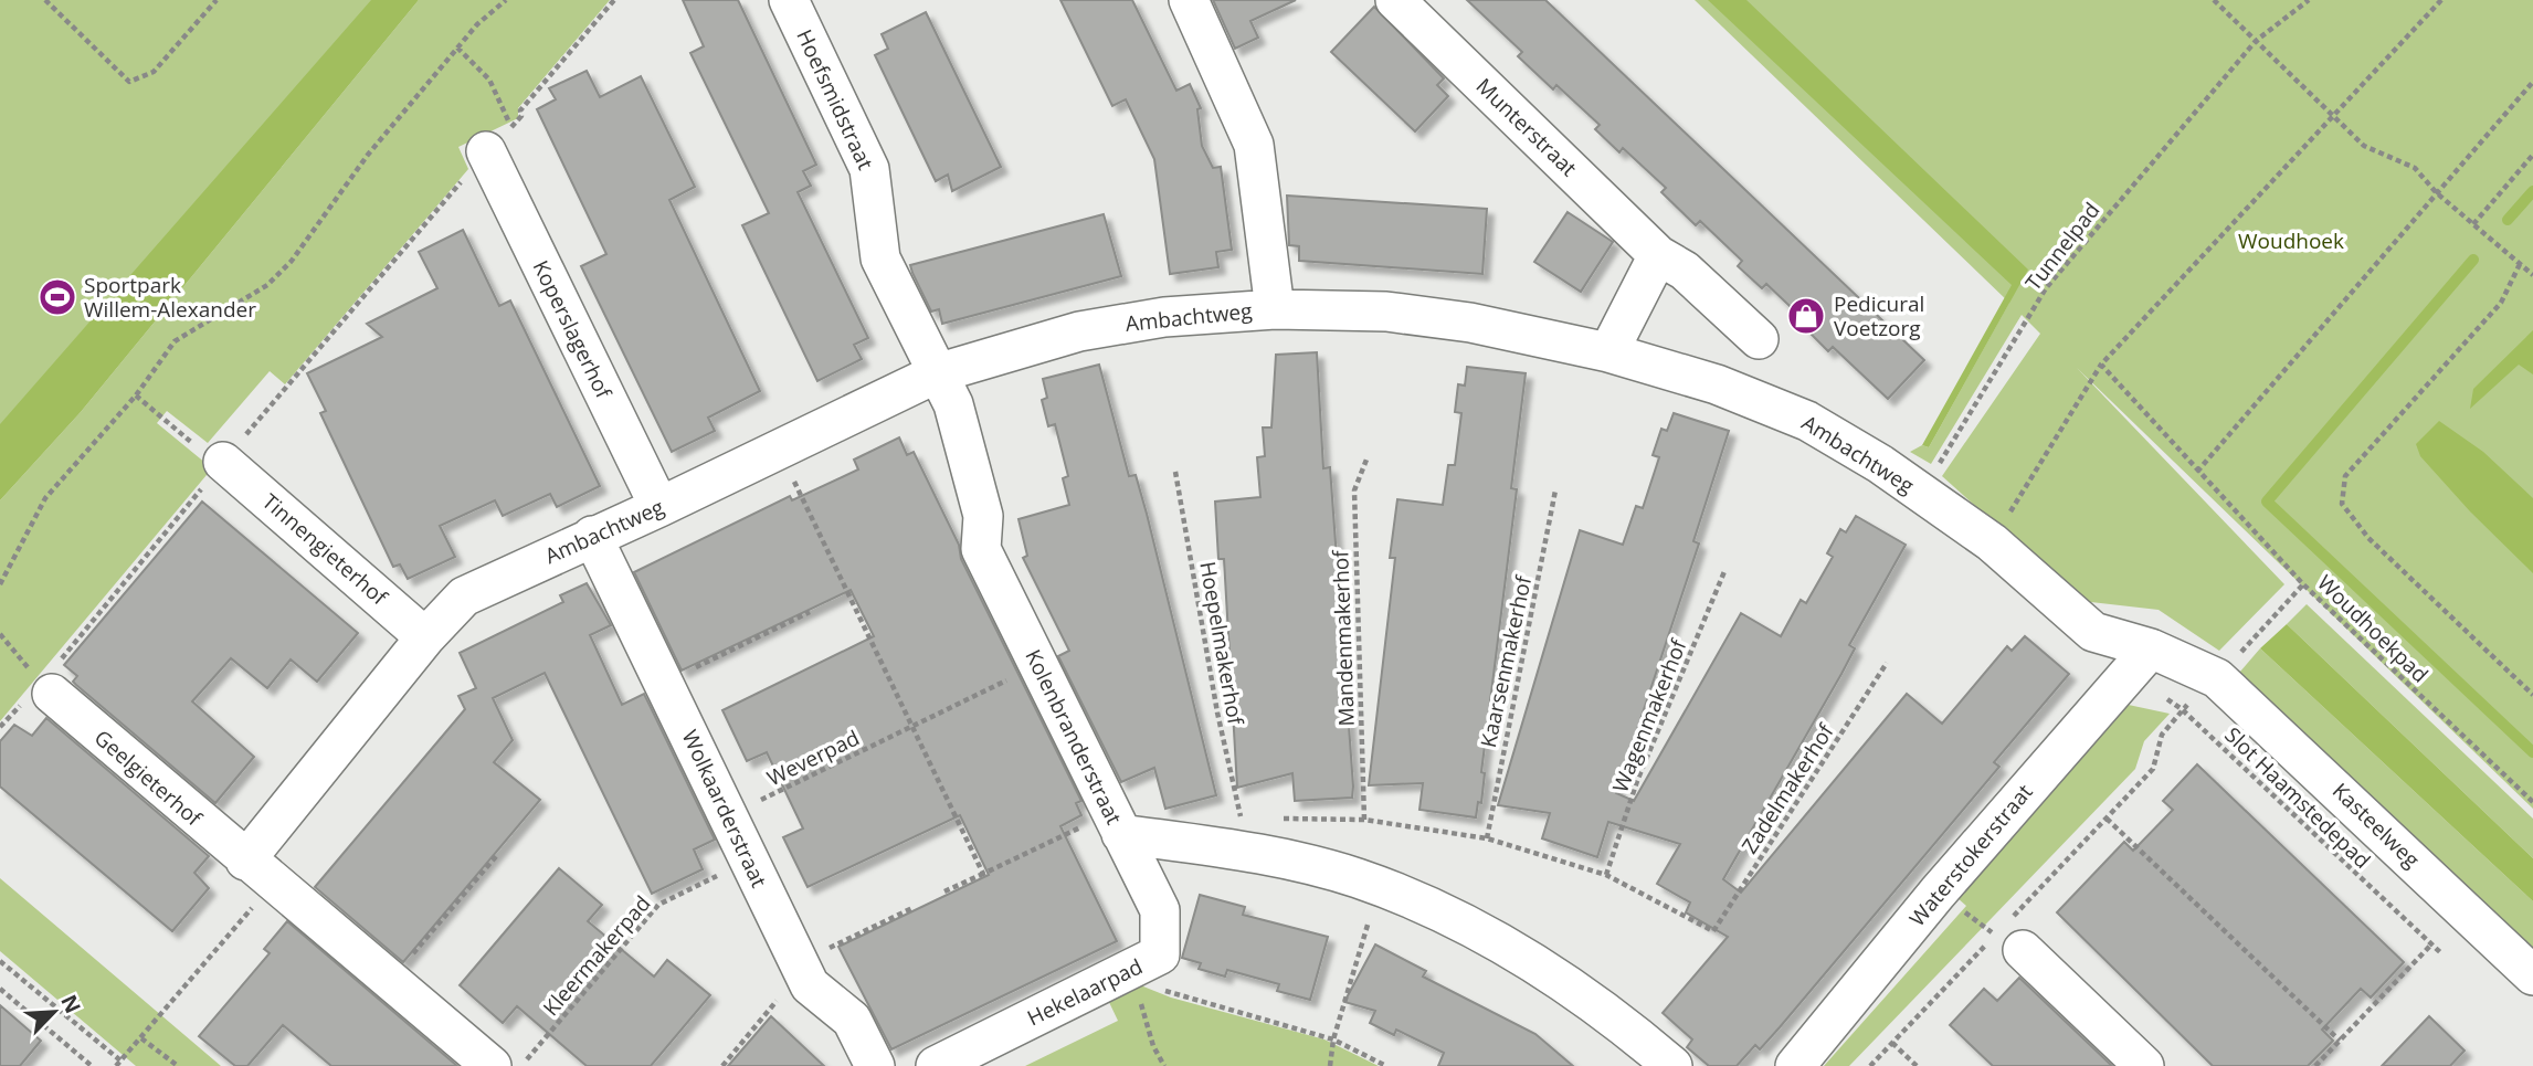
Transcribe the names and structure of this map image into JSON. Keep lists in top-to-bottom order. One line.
{"streets":{"street":["Hoefsmidstraat","Munterstraat","Ambachtweg","Koperslagerhof","Tinnengieterhof","Kolenbranderstraat","Geelgieterhof","Wolkaarderstraat","Kasteelweg","Waterstokerstraat","Hekelaarpad"],"path":["Tunnelpad","Woudhoekpad","Mandenmakerhof","Hoepelmakerhof","Kaarsenmakerhof","Wagenmakerhof","Weverpad","Zadelmakerhof","Slot Haamstedepad","Kleermakerpad"]},"crossings":[["Hoefsmidstraat","Ambachtweg"],["Hoefsmidstraat","Kolenbranderstraat"],["Tunnelpad","Ambachtweg"],["Ambachtweg","Koperslagerhof"],["Ambachtweg","Tinnengieterhof"],["Ambachtweg","Kolenbranderstraat"],["Ambachtweg","Geelgieterhof"],["Ambachtweg","Wolkaarderstraat"],["Ambachtweg","Kasteelweg"],["Ambachtweg","Waterstokerstraat"],["Wagenmakerhof","Zadelmakerhof"],["Kolenbranderstraat","Weverpad"],["Kolenbranderstraat","Hekelaarpad"],["Weverpad","Wolkaarderstraat"],["Slot Haamstedepad","Waterstokerstraat"],["Wolkaarderstraat","Kleermakerpad"]],"parks":["Woudhoek"],"places":{"sports":["Sportpark Willem-Alexander"],"shop":["Pedicural Voetzorg"]},"north":"top right"}
